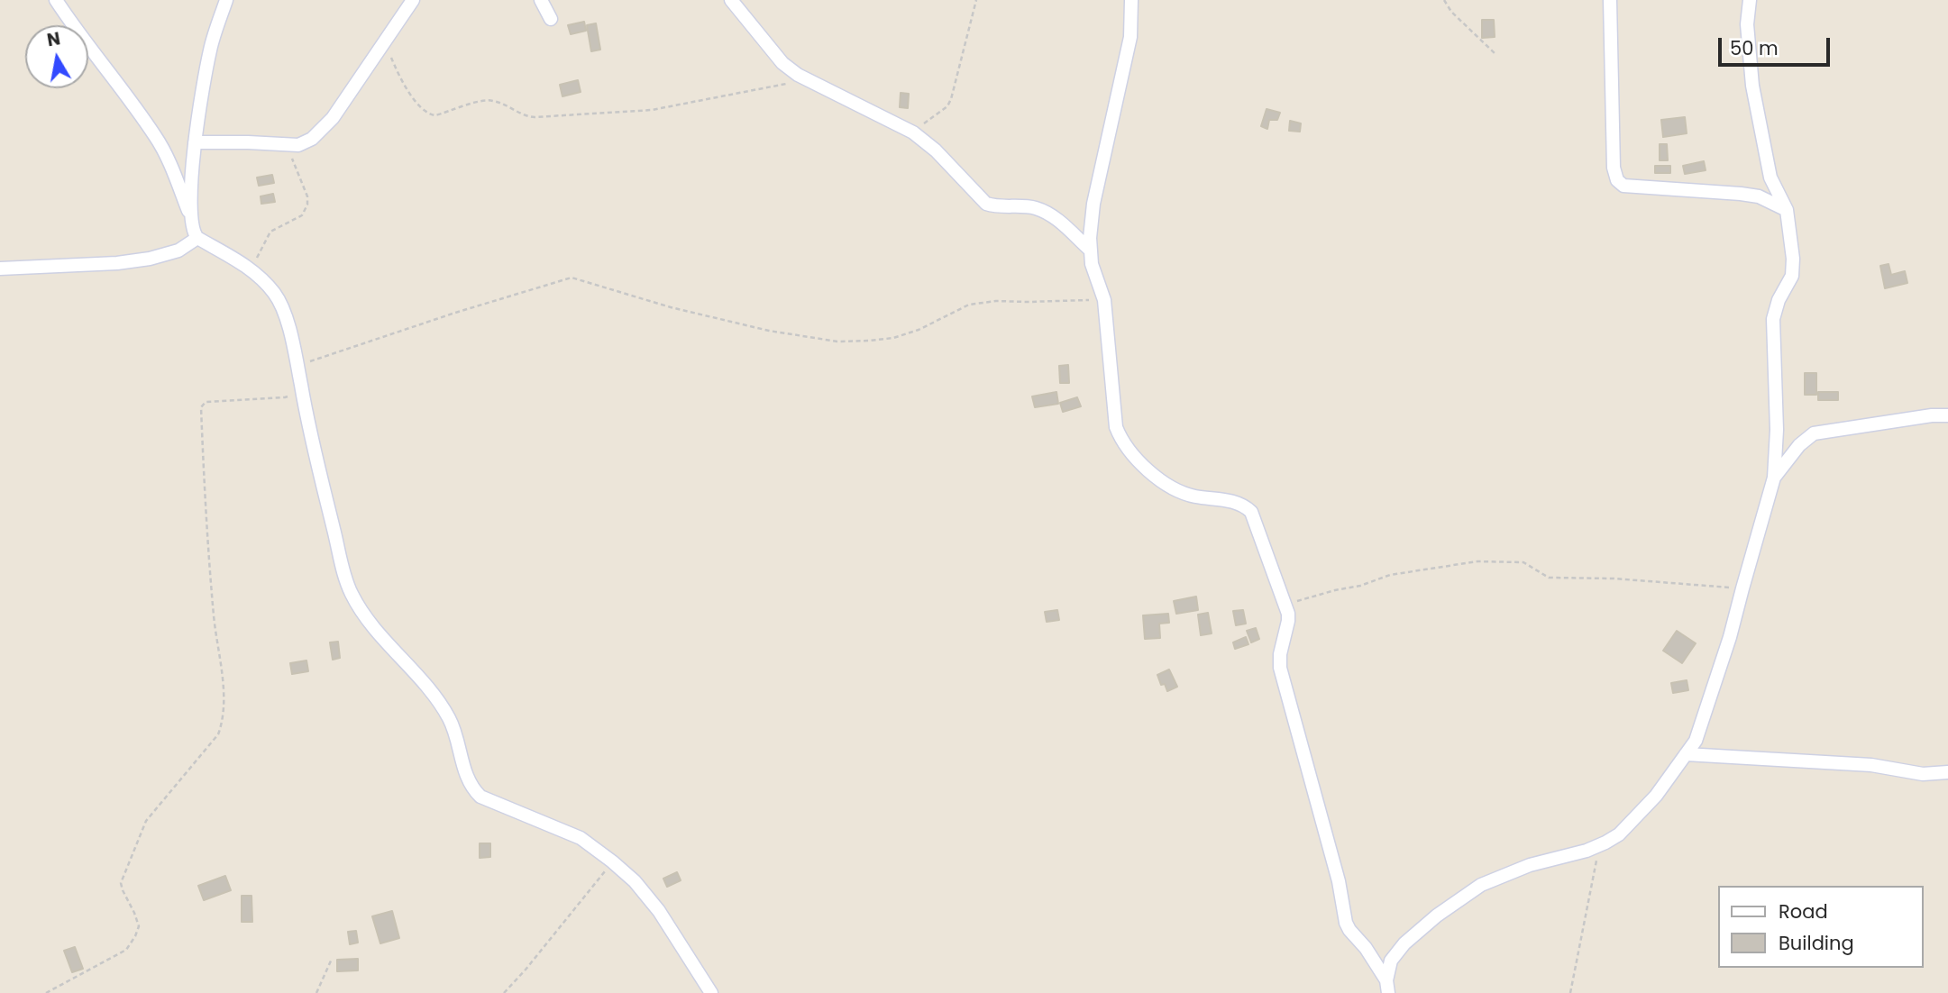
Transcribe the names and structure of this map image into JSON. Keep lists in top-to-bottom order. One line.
{"legend":["Road","Building"],"scale_bar":"50 m","north":"top"}
